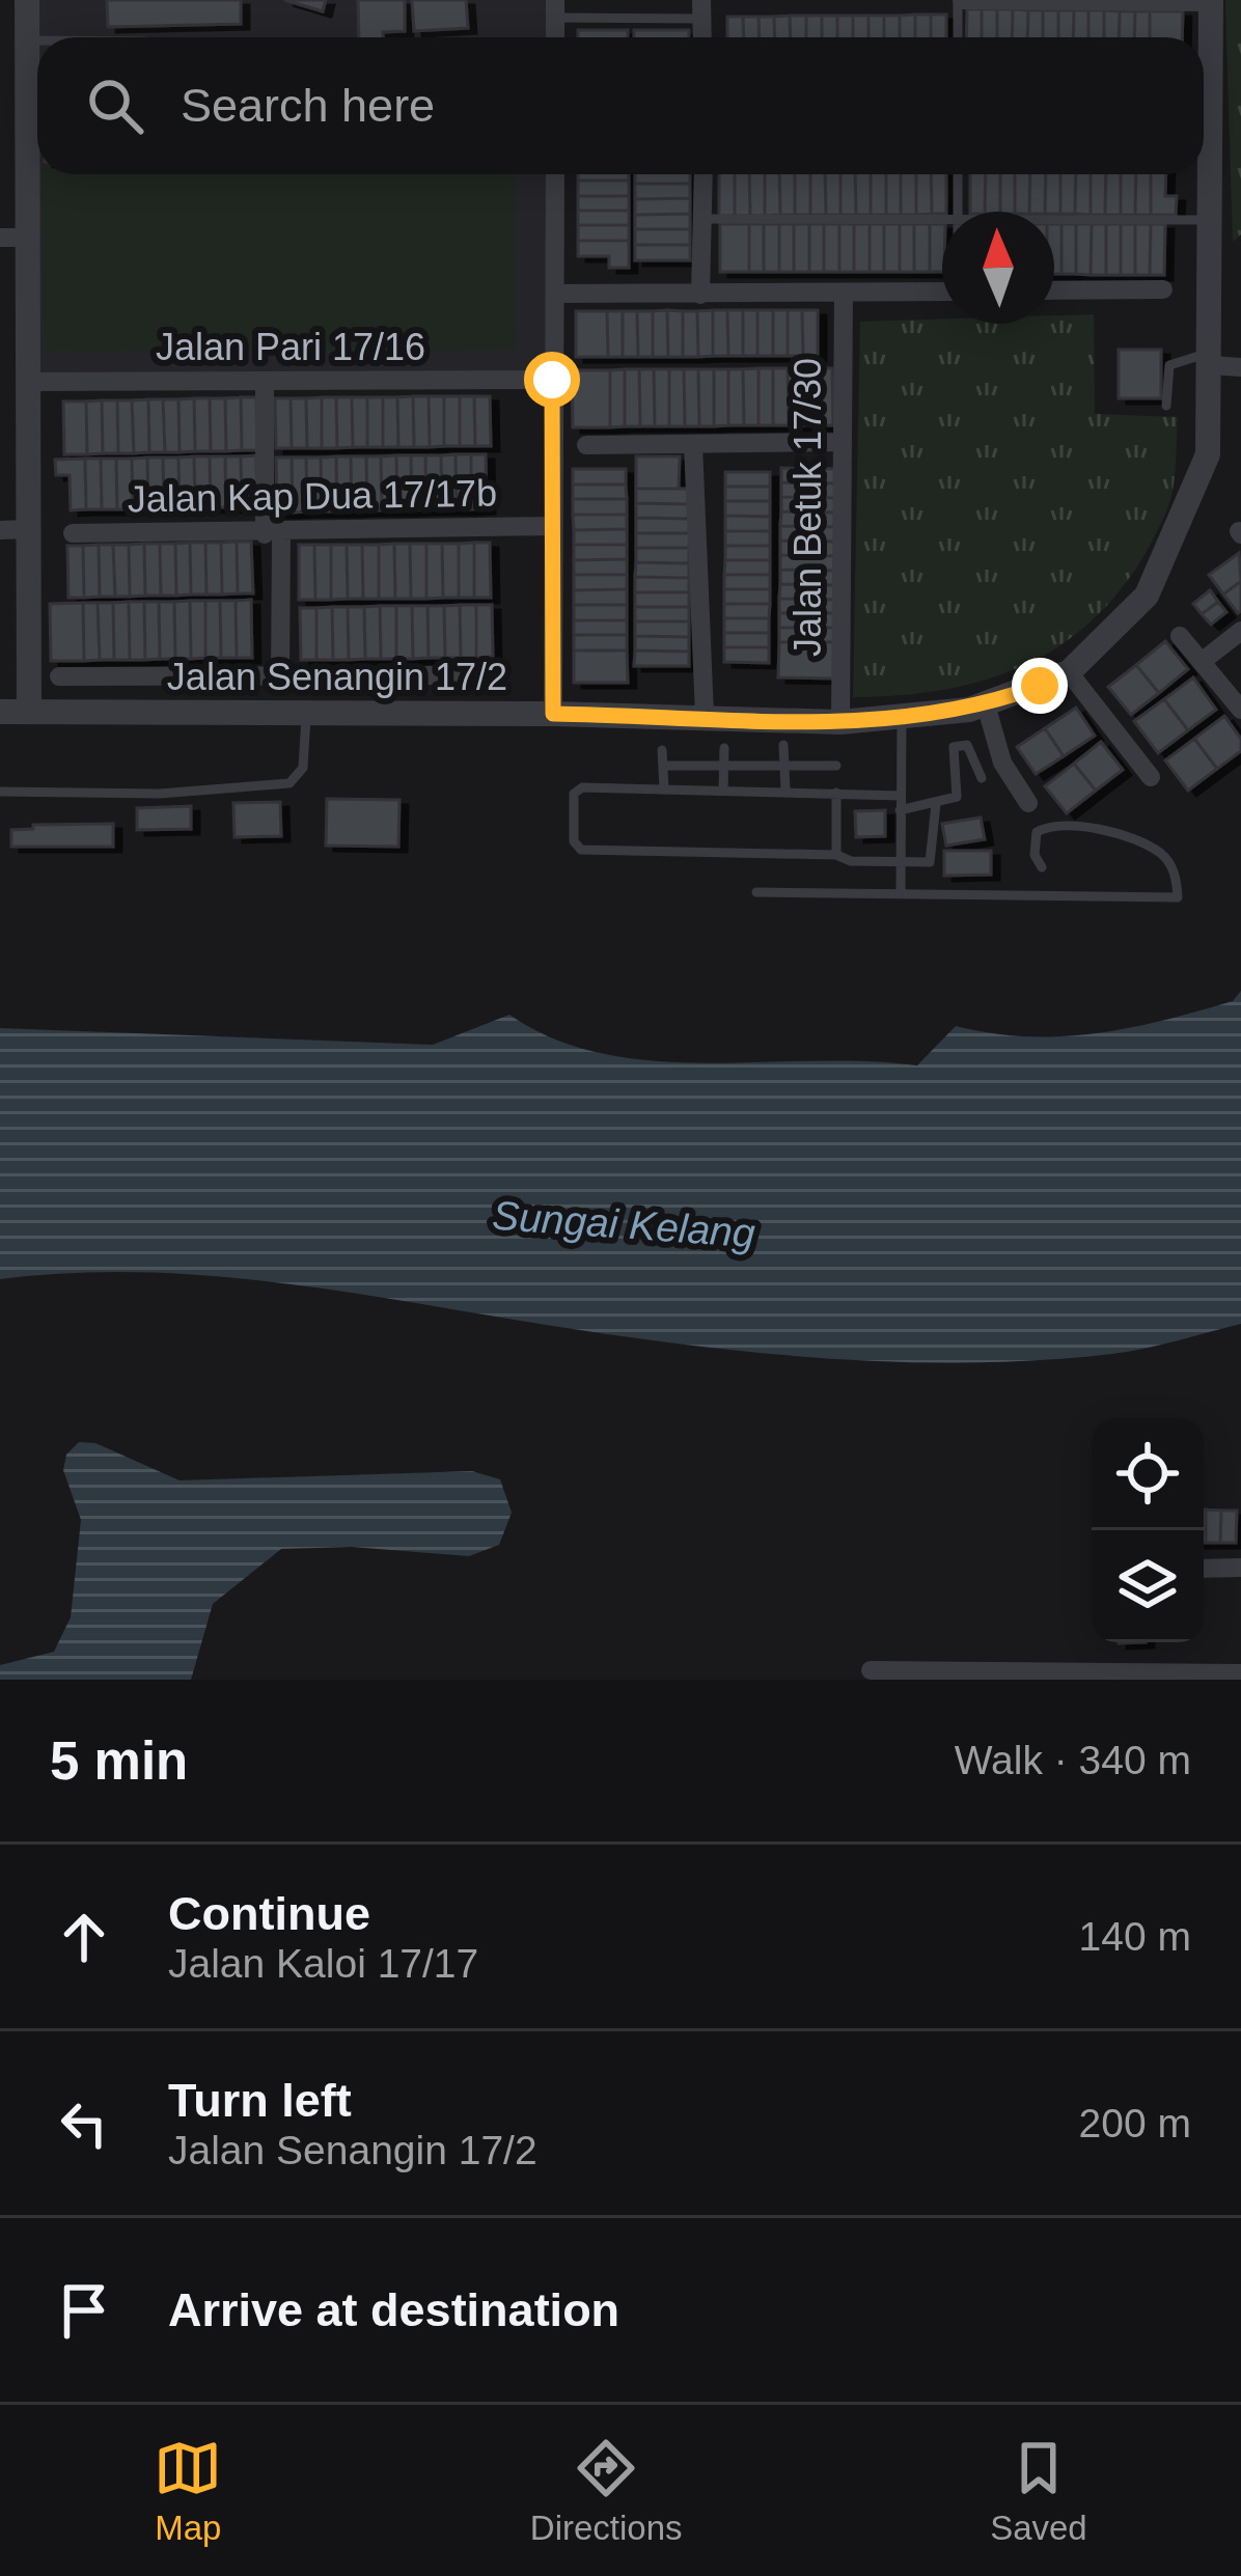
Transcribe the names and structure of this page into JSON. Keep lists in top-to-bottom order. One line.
{"streets":{"street":["Jalan Pari 17/16","Jalan Kap Dua 17/17b","Jalan Betuk 17/30","Jalan Senangin 17/2"]},"crossings":[["Jalan Betuk 17/30","Jalan Senangin 17/2"]],"water":["Sungai Kelang"],"north":"top","page":{"search":"Search here","heading":["5 min","Walk · 340 m"],"list":[["Continue","Jalan Kaloi 17/17","140 m"],["Turn left","Jalan Senangin 17/2","200 m"],"Arrive at destination"],"nav":["Map","Directions","Saved"]}}
